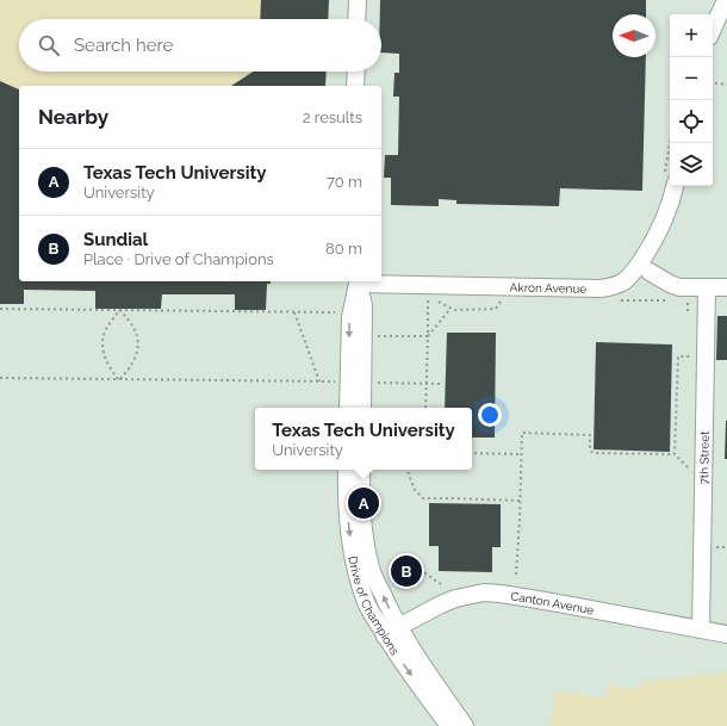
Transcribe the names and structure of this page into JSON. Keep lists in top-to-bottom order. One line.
{"streets":{"street":["Akron Avenue","7th Street","Canton Avenue","Drive of Champions"]},"crossings":[["7th Street","Canton Avenue"],["Canton Avenue","Drive of Champions"]],"north":"left","page":{"map_buttons":["+","−"],"search":"Search here","heading":["Nearby","2 results"],"list":[{"mark":"A","name":"Texas Tech University","note":"University","value":"70 m"},{"mark":"B","name":"Sundial","note":"Place · Drive of Champions","value":"80 m"}],"popup":["Texas Tech University","University"],"pins":["A","B"]}}
